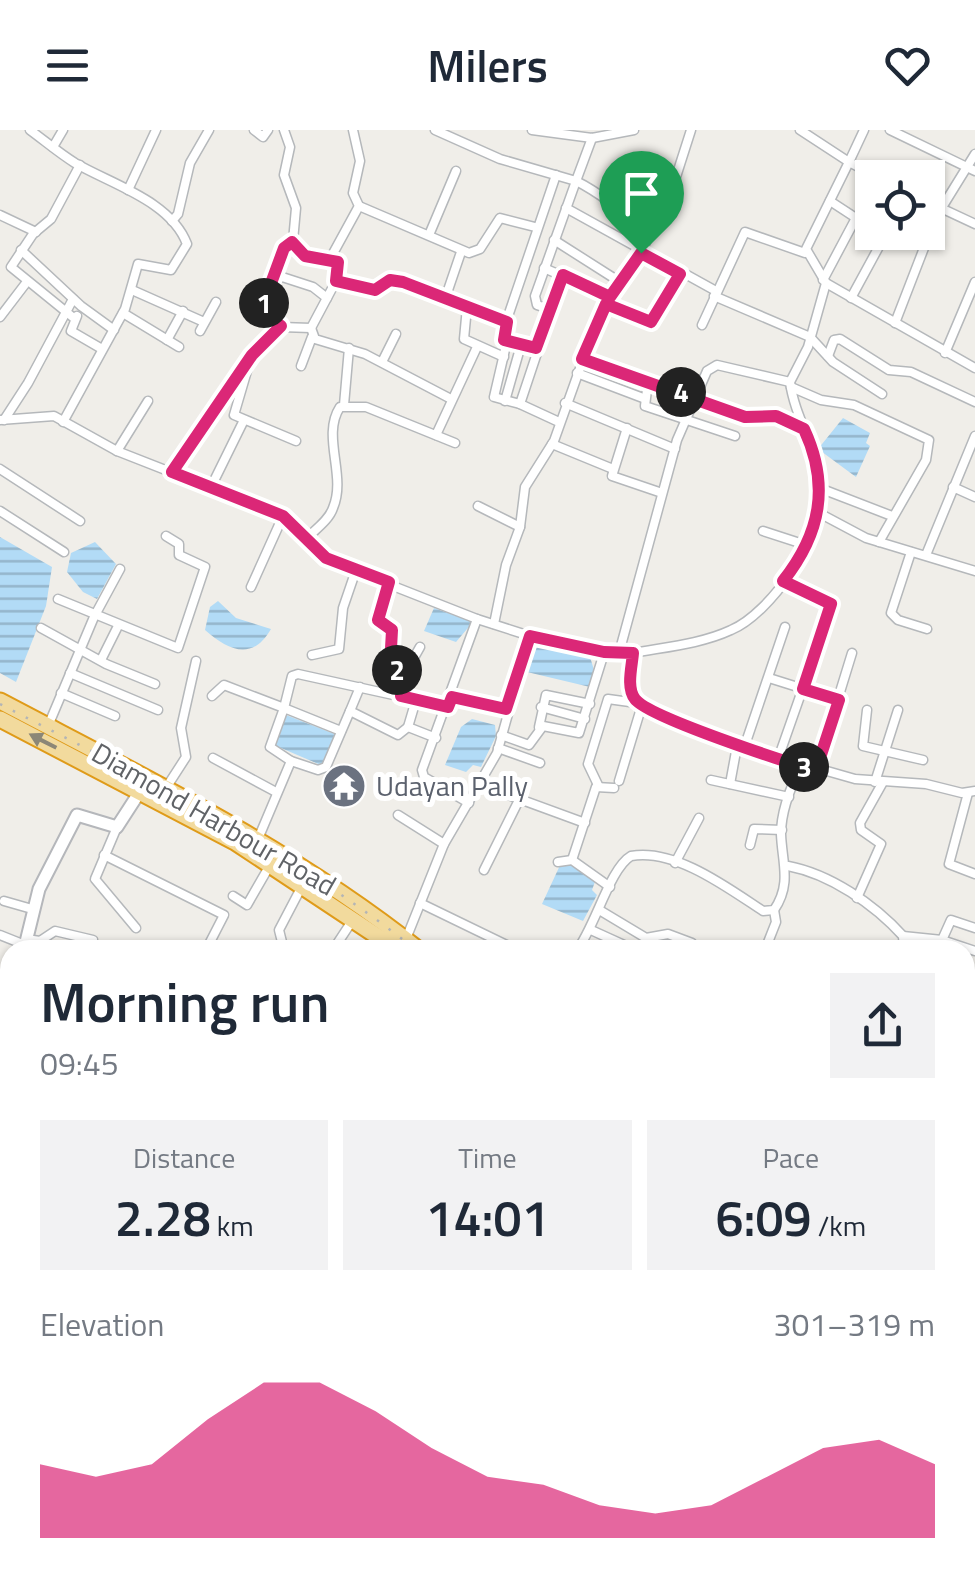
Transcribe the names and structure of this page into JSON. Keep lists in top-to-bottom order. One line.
{"streets":{"highway":["Diamond Harbour Road"]},"places":{"temple":["Udayan Pally"]},"page":{"header":"Milers","pins":["1","4","2","3"],"heading":["Morning run","09:45"],"stats":[["Distance","2.28 km"],["Time","14:01"],["Pace","6:09 /km"]],"chart":["Elevation","301–319 m"]}}
